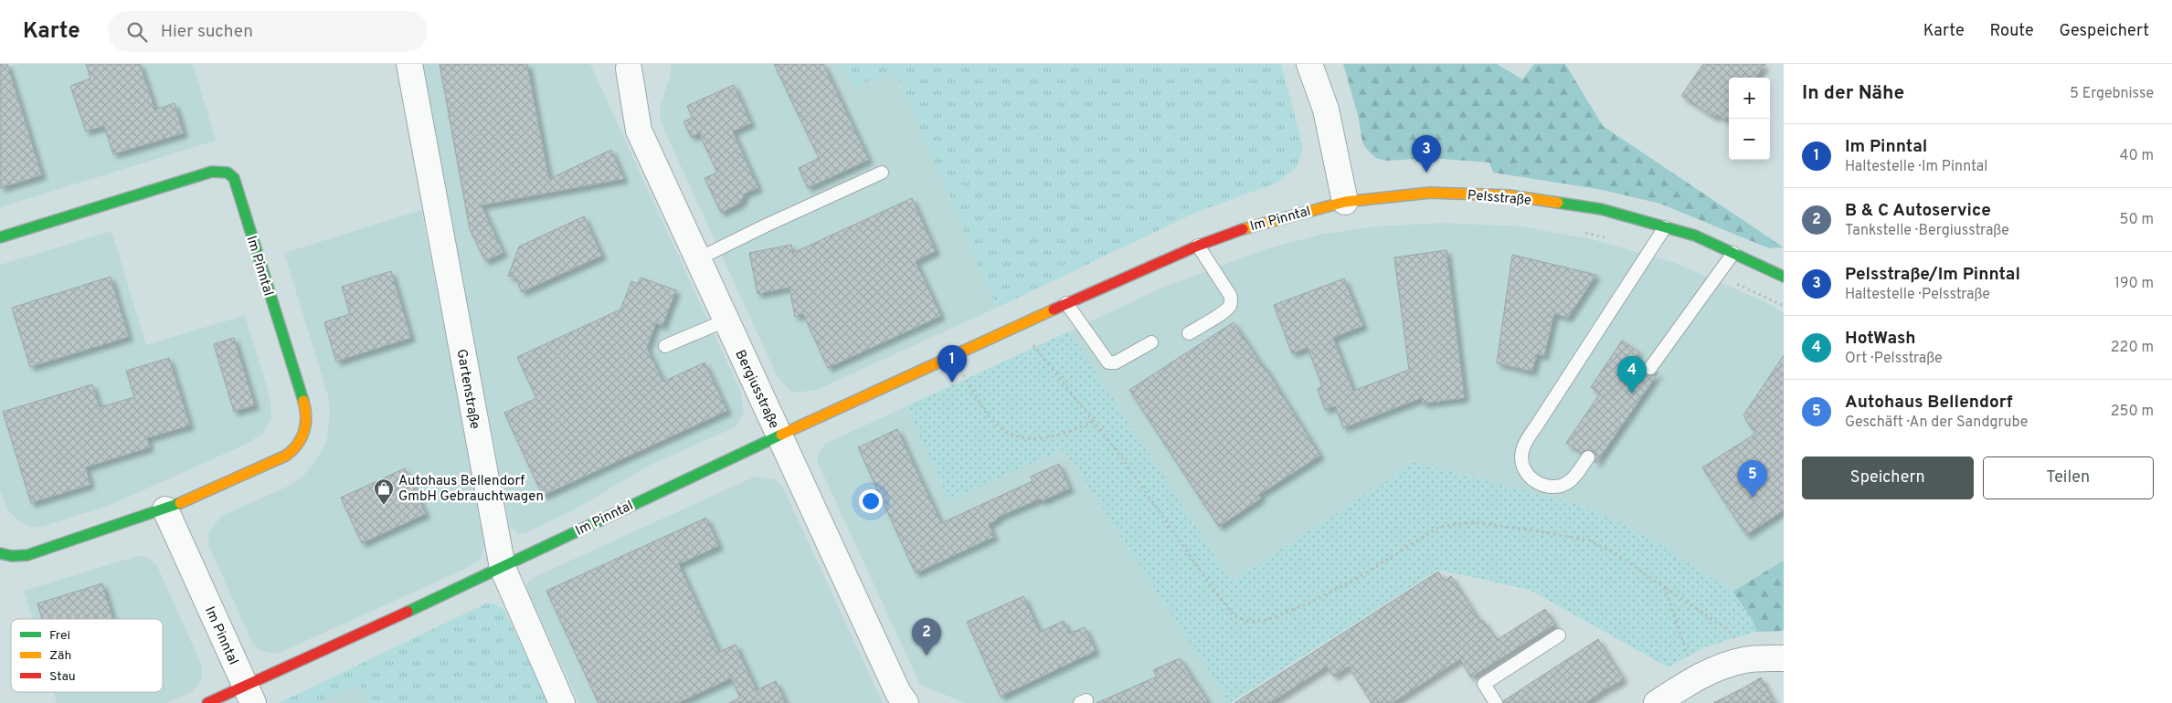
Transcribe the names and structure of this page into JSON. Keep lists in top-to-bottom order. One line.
{"streets":{"main road":["Pelsstraße","Im Pinntal"],"street":["Gartenstraße","Bergiusstraße"]},"crossings":[["Pelsstraße","Im Pinntal"],["Im Pinntal","Gartenstraße"],["Im Pinntal","Bergiusstraße"]],"places":{"shop":["Autohaus Bellendorf GmbH Gebrauchtwagen"]},"legend":["Frei","Zäh","Stau"],"page":{"header":"Karte","search":"Hier suchen","nav":["Karte","Route","Gespeichert"],"heading":["In der Nähe","5 Ergebnisse"],"map_buttons":["+","−"],"list":[{"mark":"1","name":"Im Pinntal","note":"Haltestelle · Im Pinntal","value":"40 m"},{"mark":"2","name":"B & C Autoservice","note":"Tankstelle · Bergiusstraße","value":"50 m"},{"mark":"3","name":"Pelsstraße/Im Pinntal","note":"Haltestelle · Pelsstraße","value":"190 m"},{"mark":"4","name":"HotWash","note":"Ort · Pelsstraße","value":"220 m"},{"mark":"5","name":"Autohaus Bellendorf","note":"Geschäft · An der Sandgrube","value":"250 m"}],"pins":["3","1","4","5","2"],"buttons":["Speichern","Teilen"]}}
